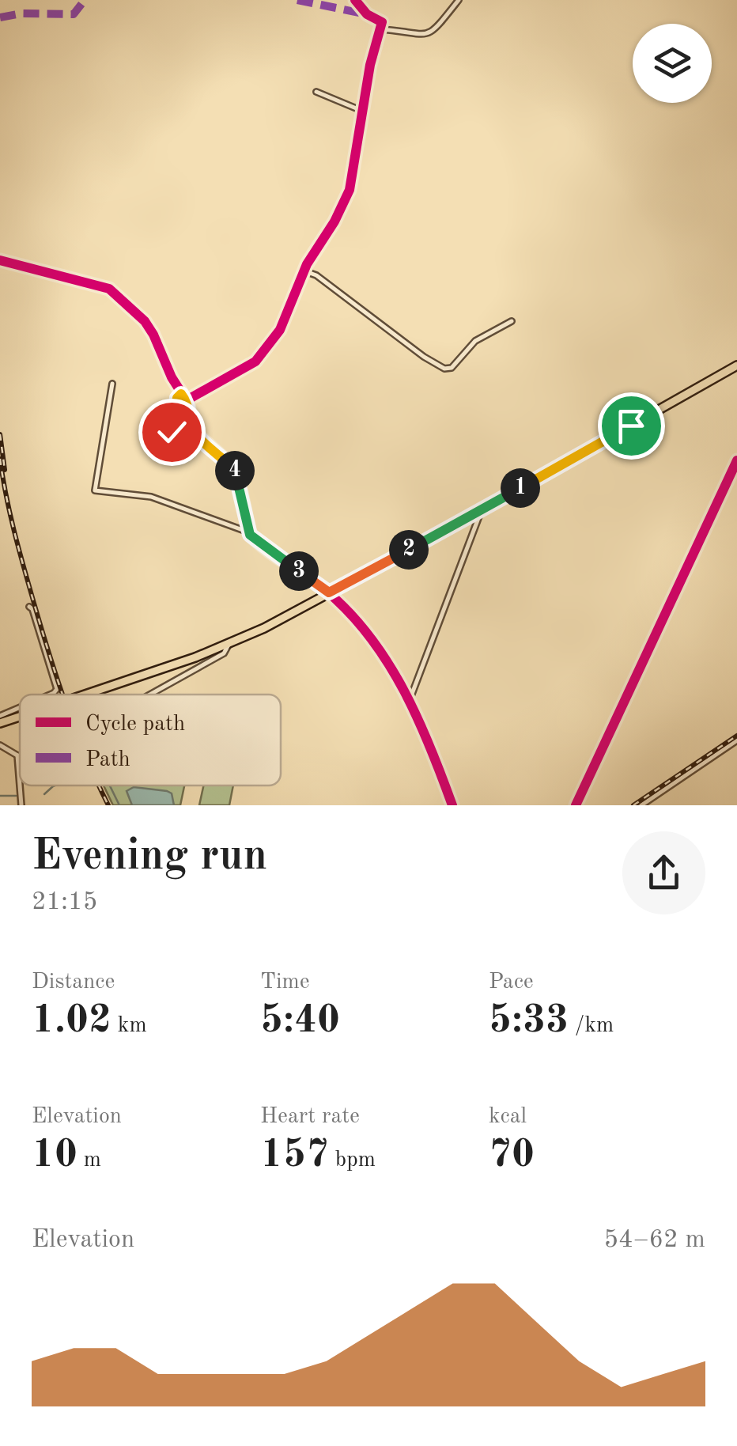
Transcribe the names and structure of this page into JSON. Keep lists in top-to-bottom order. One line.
{"legend":["Cycle path","Path"],"page":{"pins":["4","1","2","3"],"heading":["Evening run","21:15"],"stats":[["Distance","1.02 km"],["Time","5:40"],["Pace","5:33 /km"],["Elevation","10 m"],["Heart rate","157 bpm"],["kcal","70"]],"chart":["Elevation","54–62 m"]}}
